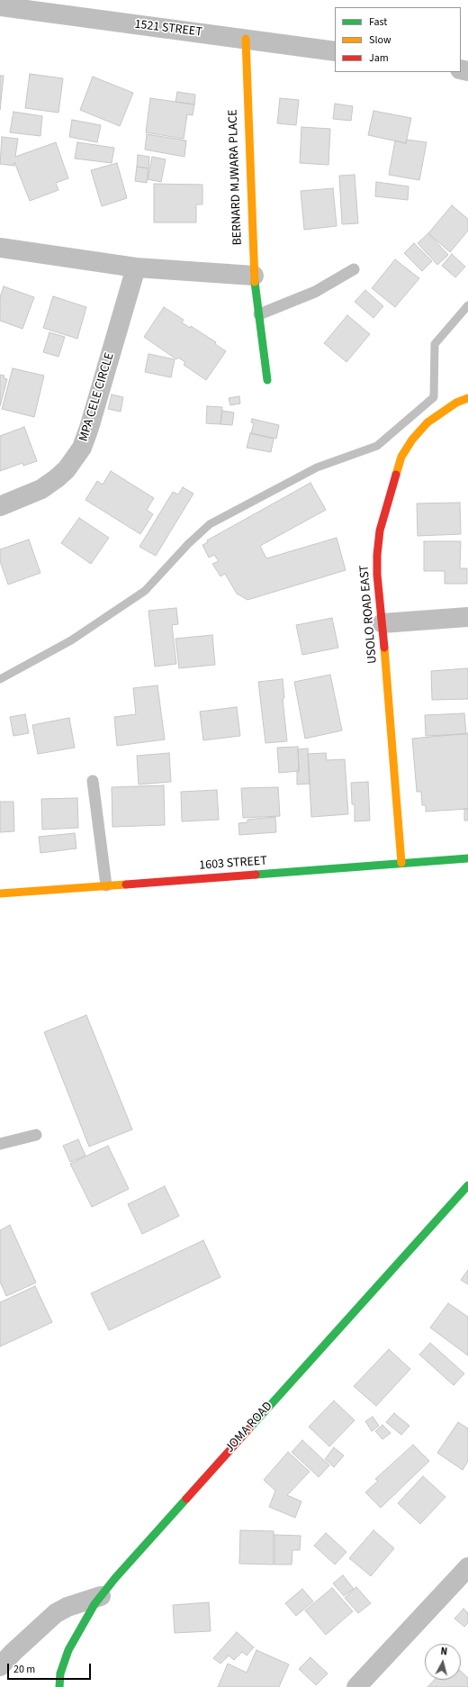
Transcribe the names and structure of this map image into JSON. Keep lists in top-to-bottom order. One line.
{"streets":{"street":["1521 STREET","BERNARD MJWARA PLACE","MPA CELE CIRCLE","USOLO ROAD EAST","1603 STREET","JOMA ROAD"]},"crossings":[["1521 STREET","BERNARD MJWARA PLACE"],["USOLO ROAD EAST","1603 STREET"]],"legend":["Fast","Slow","Jam"],"scale_bar":"20 m","north":"top"}
